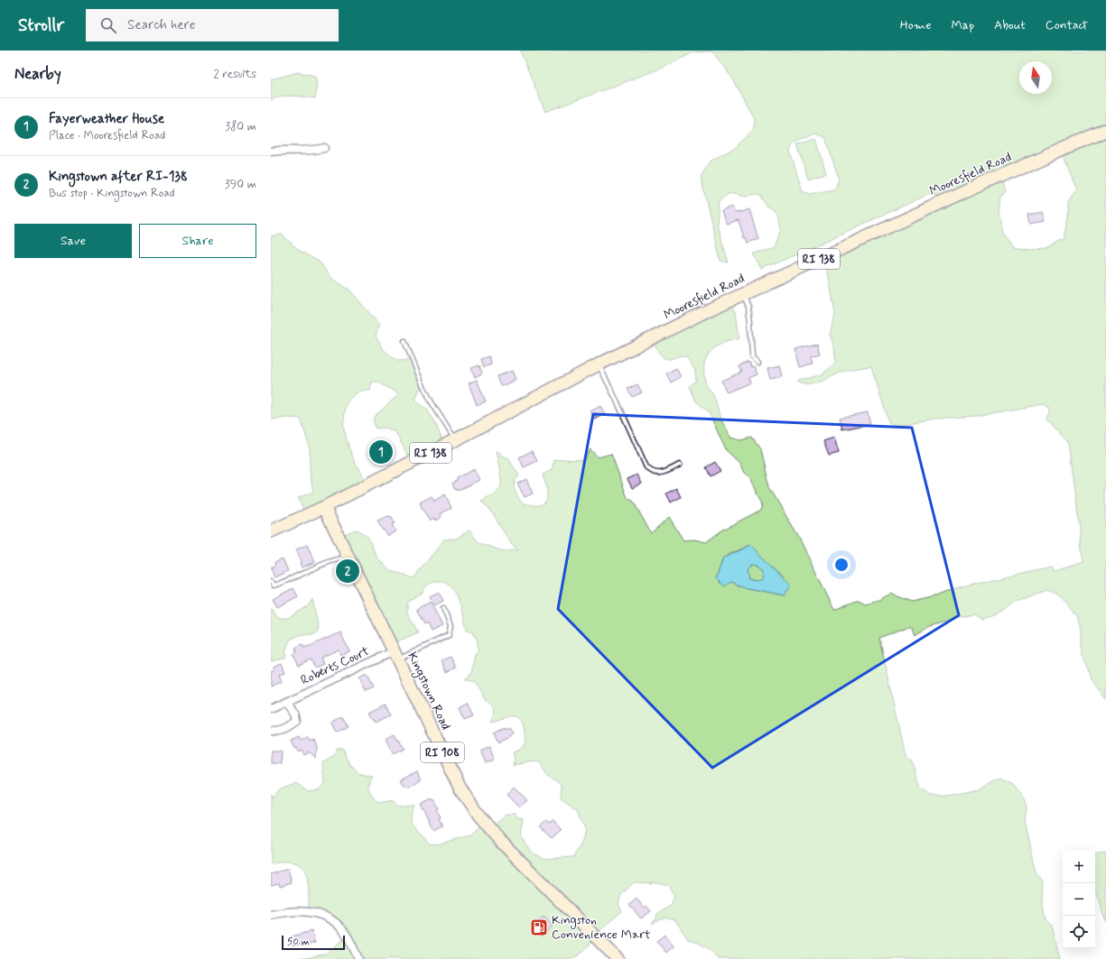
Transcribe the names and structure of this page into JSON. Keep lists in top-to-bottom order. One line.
{"streets":{"main road":["Mooresfield Road","RI 138","Kingstown Road","RI 108"],"street":["Roberts Court"]},"crossings":[["Mooresfield Road","RI 138"],["Mooresfield Road","Kingstown Road"],["RI 138","Kingstown Road"],["Roberts Court","Kingstown Road"]],"places":{"fuel station":["Kingston Convenience Mart"]},"scale_bar":"50 m","north":"top","page":{"header":"Strollr","search":"Search here","nav":["Home","Map","About","Contact"],"heading":["Nearby","2 results"],"list":[{"mark":"1","name":"Fayerweather House","note":"Place · Mooresfield Road","value":"380 m"},{"mark":"2","name":"Kingstown after RI-138","note":"Bus stop · Kingstown Road","value":"390 m"}],"buttons":["Save","Share"],"pins":["1","2"],"map_buttons":["+","−"],"scale":"50 m"}}
